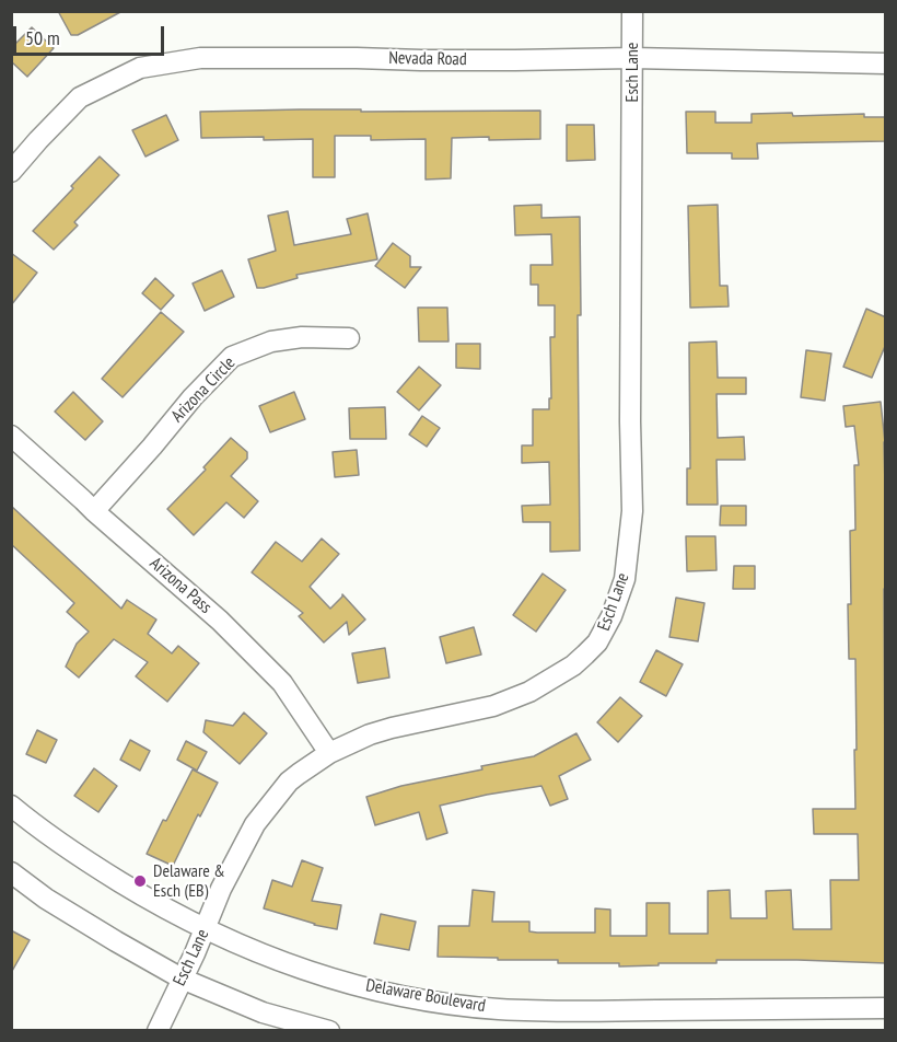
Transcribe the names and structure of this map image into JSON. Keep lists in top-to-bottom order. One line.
{"streets":{"street":["Nevada Road","Esch Lane","Arizona Circle","Arizona Pass","Delaware Boulevard"]},"crossings":[["Nevada Road","Esch Lane"],["Esch Lane","Arizona Pass"],["Esch Lane","Delaware Boulevard"],["Arizona Circle","Arizona Pass"]],"places":["Delaware & Esch (EB)"],"scale_bar":"50 m"}
